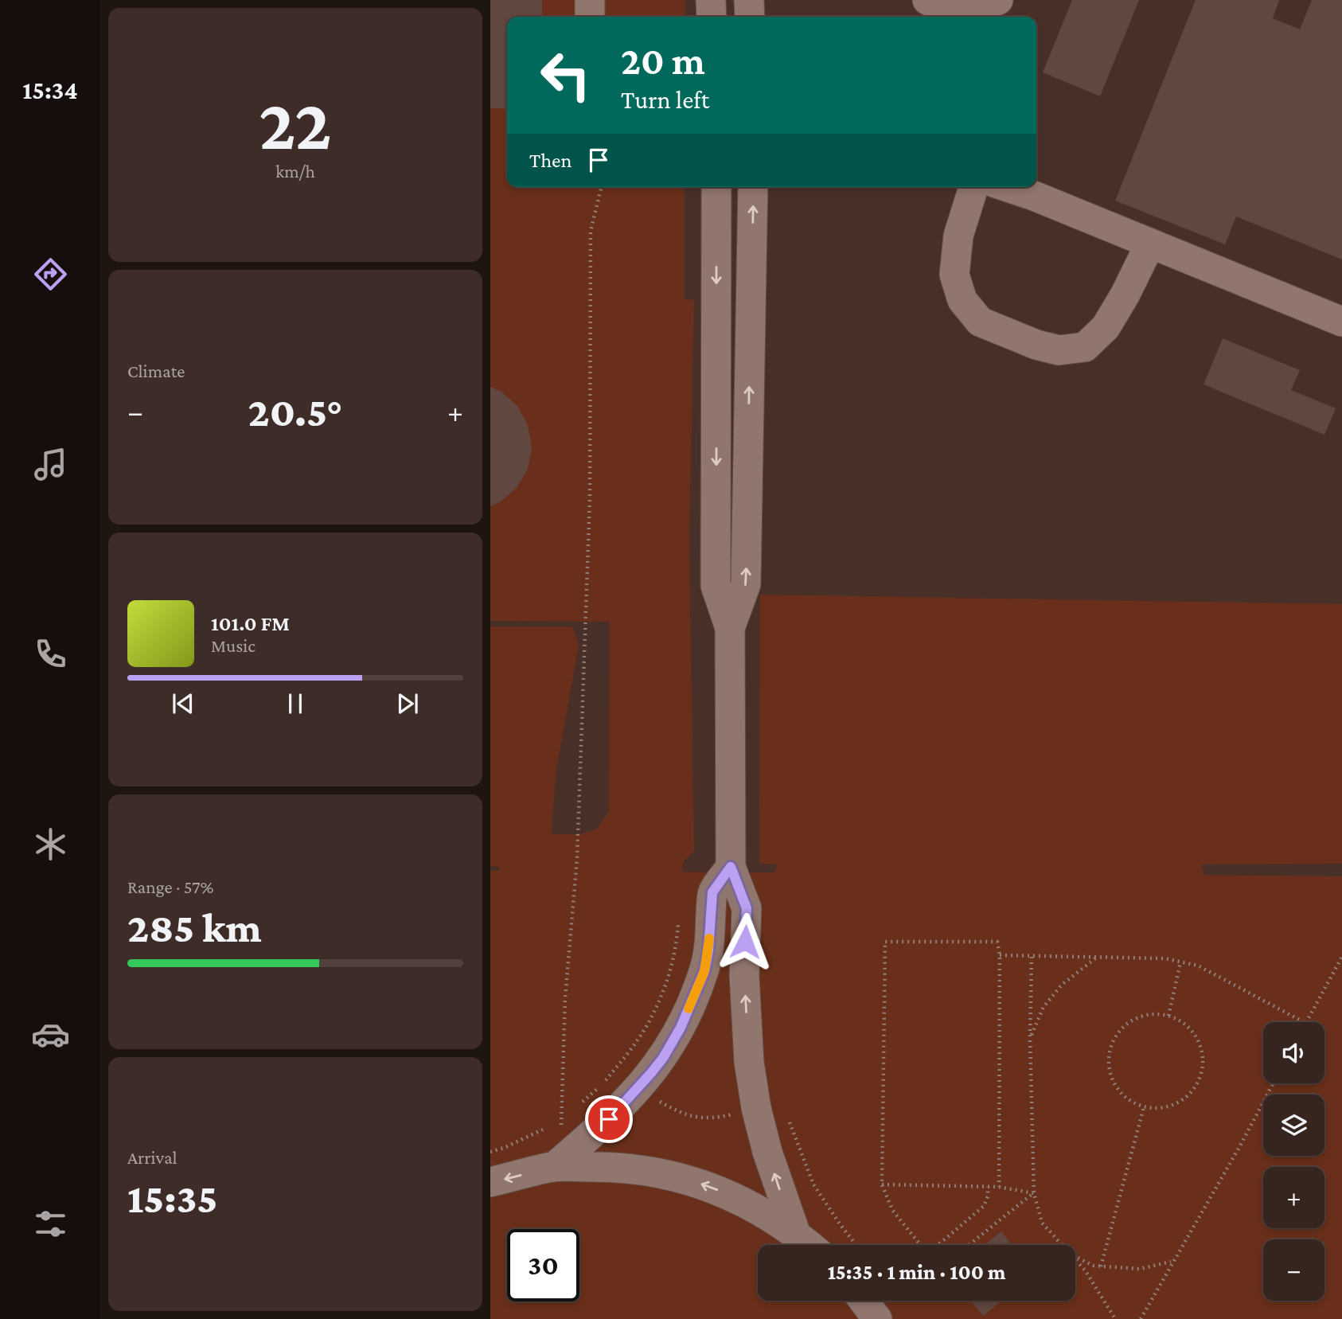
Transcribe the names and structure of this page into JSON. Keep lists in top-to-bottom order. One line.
{"page":{"tabs":"15:34","tile":[["22","km/h"],"Climate",["Range · 57%","285 km"],["Arrival","15:35"]],"turn":["20 m","Turn left"],"then":"Then","heat":["−","20.5°","+"],"song":["101.0 FM","Music"],"map_buttons":["+","−"],"limit":"30","trip":"15:35 · 1 min · 100 m"}}
